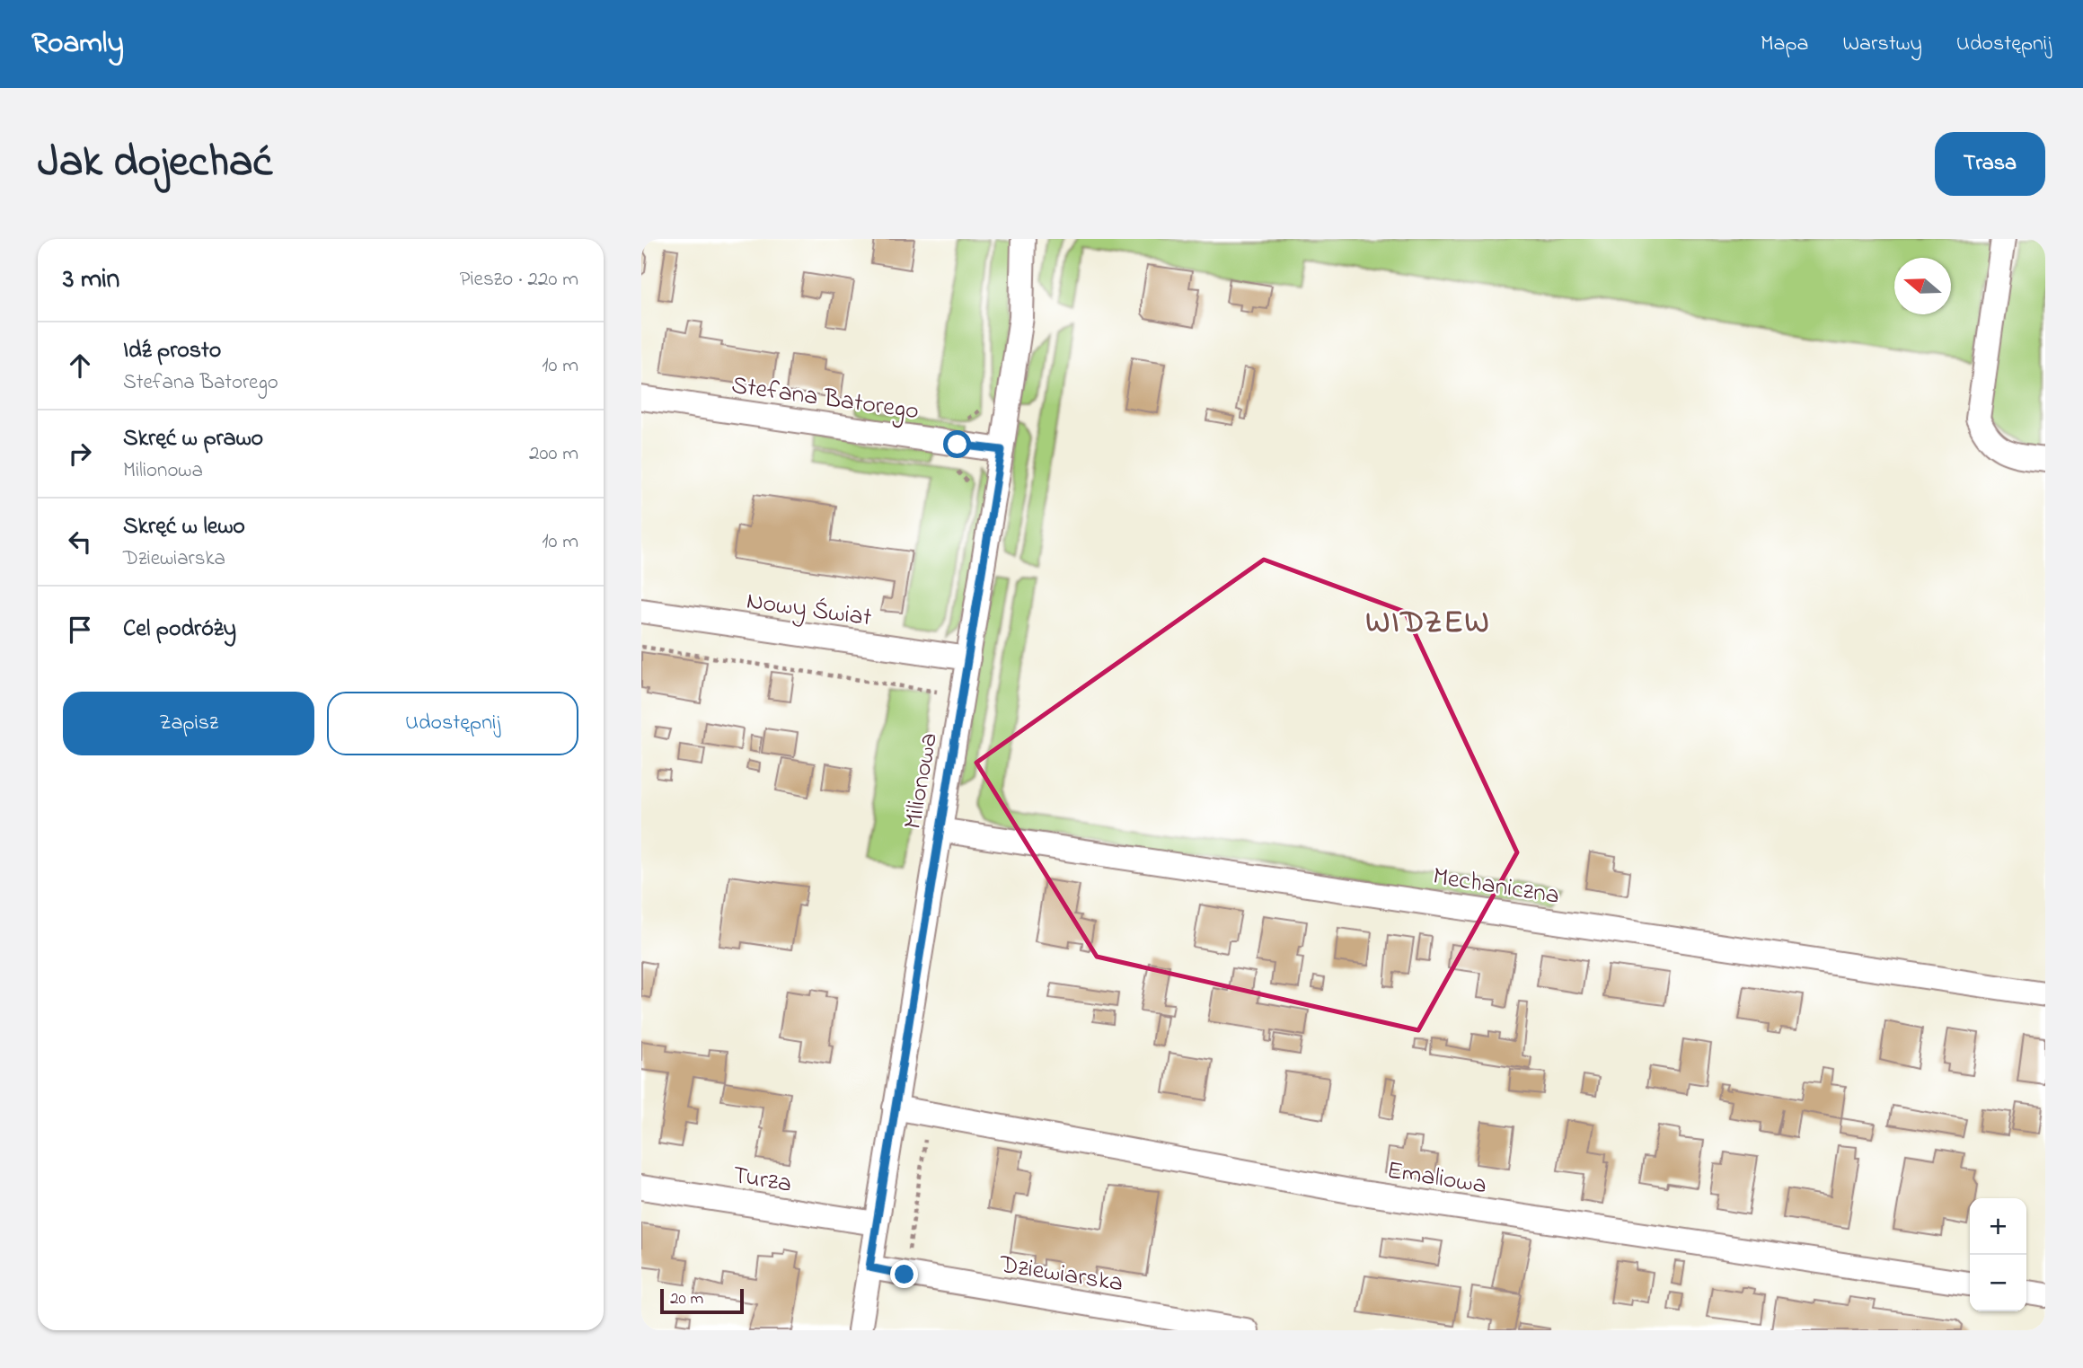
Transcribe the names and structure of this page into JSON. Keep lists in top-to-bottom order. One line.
{"streets":{"street":["Stefana Batorego","Nowy Świat","Milionowa","Mechaniczna","Emaliowa","Turza","Dziewiarska"]},"crossings":[["Stefana Batorego","Milionowa"],["Nowy Świat","Milionowa"],["Milionowa","Mechaniczna"],["Milionowa","Emaliowa"],["Milionowa","Turza"],["Milionowa","Dziewiarska"]],"districts":["WIDZEW"],"scale_bar":"20 m","north":"left","page":{"header":"Roamly","nav":["Mapa","Warstwy","Udostępnij"],"title":"Jak dojechać","buttons":["Trasa",["Zapisz","Udostępnij"]],"heading":["3 min","Pieszo · 220 m"],"list":[["Idź prosto","Stefana Batorego","10 m"],["Skręć w prawo","Milionowa","200 m"],["Skręć w lewo","Dziewiarska","10 m"],"Cel podróży"],"map_buttons":["+","−"],"scale":"20 m"}}
